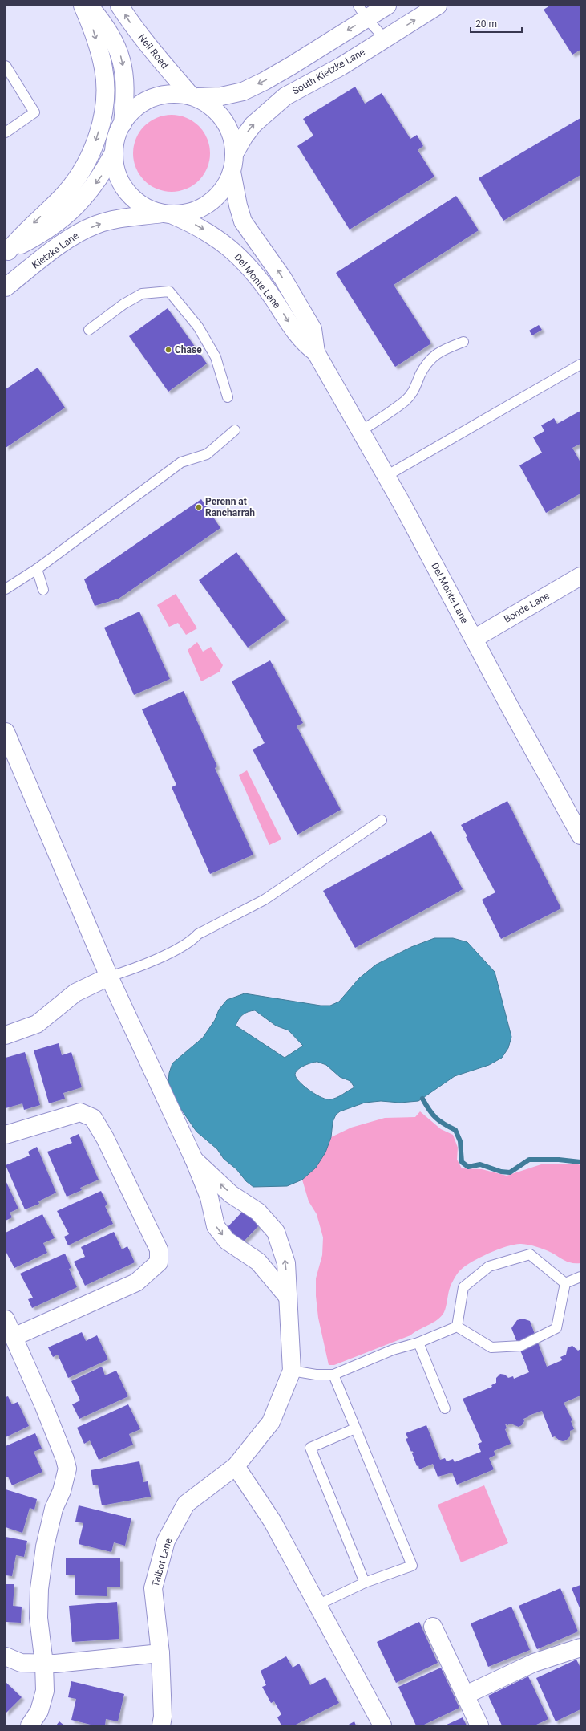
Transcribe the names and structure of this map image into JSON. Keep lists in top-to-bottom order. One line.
{"streets":{"street":["Neil Road","South Kietzke Lane","Kietzke Lane","Del Monte Lane","Bonde Lane","Talbot Lane"]},"crossings":[["Neil Road","South Kietzke Lane"],["Kietzke Lane","Del Monte Lane"],["Del Monte Lane","Bonde Lane"]],"one_way":["Neil Road"],"places":["Chase","Perenn at Rancharrah"],"scale_bar":"20 m"}
